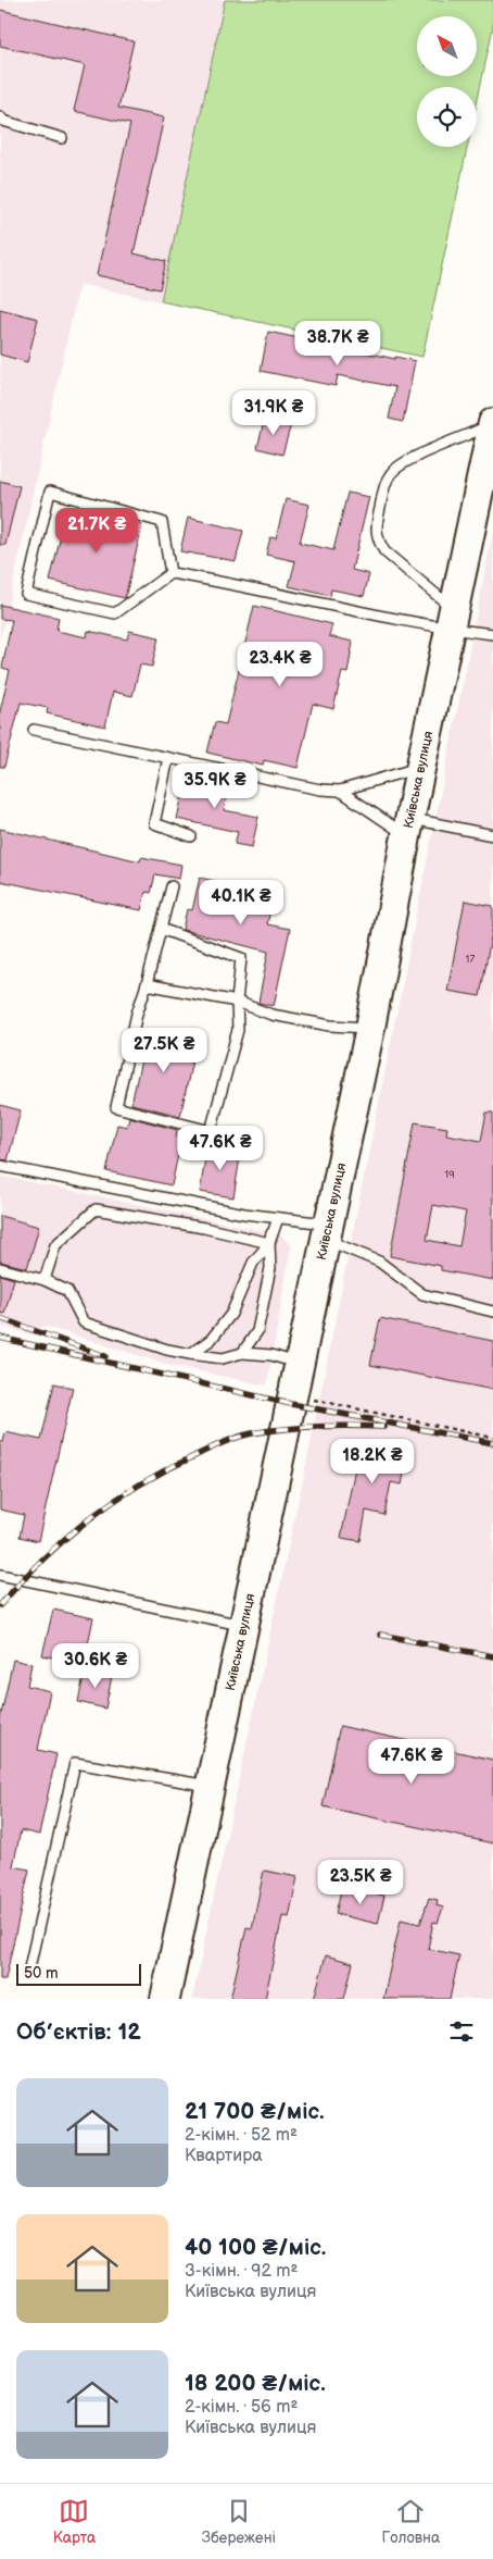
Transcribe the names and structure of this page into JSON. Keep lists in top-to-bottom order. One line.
{"streets":{"main road":["Київська вулиця"]},"house_numbers":["17","19"],"scale_bar":"50 m","north":"top left","page":{"price":["38.7K ₴","31.9K ₴","21.7K ₴","23.4K ₴","35.9K ₴","40.1K ₴","27.5K ₴","47.6K ₴","18.2K ₴","30.6K ₴","47.6K ₴","23.5K ₴"],"scale":"50 m","heading":"Об’єктів: 12","list":[{"name":"21 700 ₴/міс.","note":"2-кімн. · 52 m² · Квартира"},{"name":"40 100 ₴/міс.","note":"3-кімн. · 92 m² · Київська вулиця"},{"name":"18 200 ₴/міс.","note":"2-кімн. · 56 m² · Київська вулиця"}],"tabs":["Карта","Збережені","Головна"]}}
